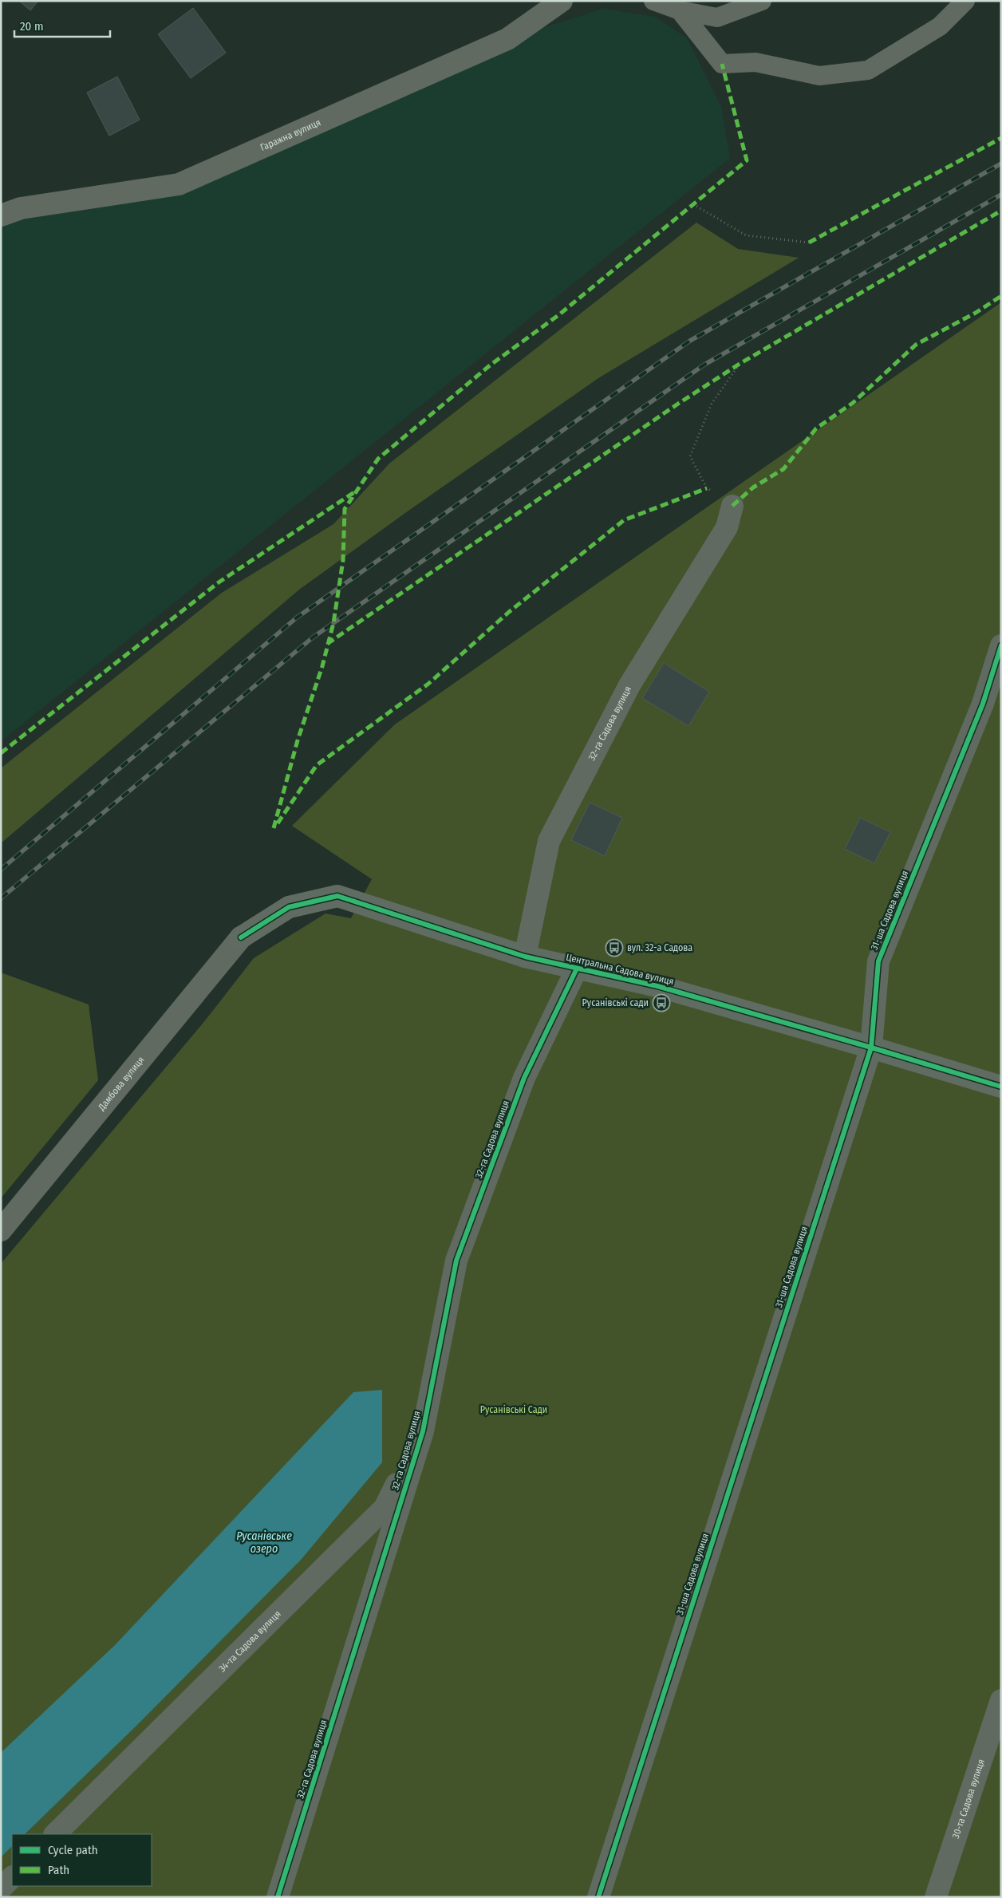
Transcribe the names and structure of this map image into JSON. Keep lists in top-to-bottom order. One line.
{"streets":{"street":["Гаражна вулиця","32-га Садова вулиця","31-ша Садова вулиця","Центральна Садова вулиця","Дамбова вулиця","34-та Садова вулиця","30-та Садова вулиця"]},"crossings":[["32-га Садова вулиця","Центральна Садова вулиця"],["32-га Садова вулиця","34-та Садова вулиця"],["31-ша Садова вулиця","Центральна Садова вулиця"],["Центральна Садова вулиця","Дамбова вулиця"]],"water":["Русанівське озеро"],"parks":["Русанівські Сади"],"places":{"bus stop":["вул. 32-а Садова","Русанівські сади"]},"legend":["Cycle path","Path"],"scale_bar":"20 m"}
